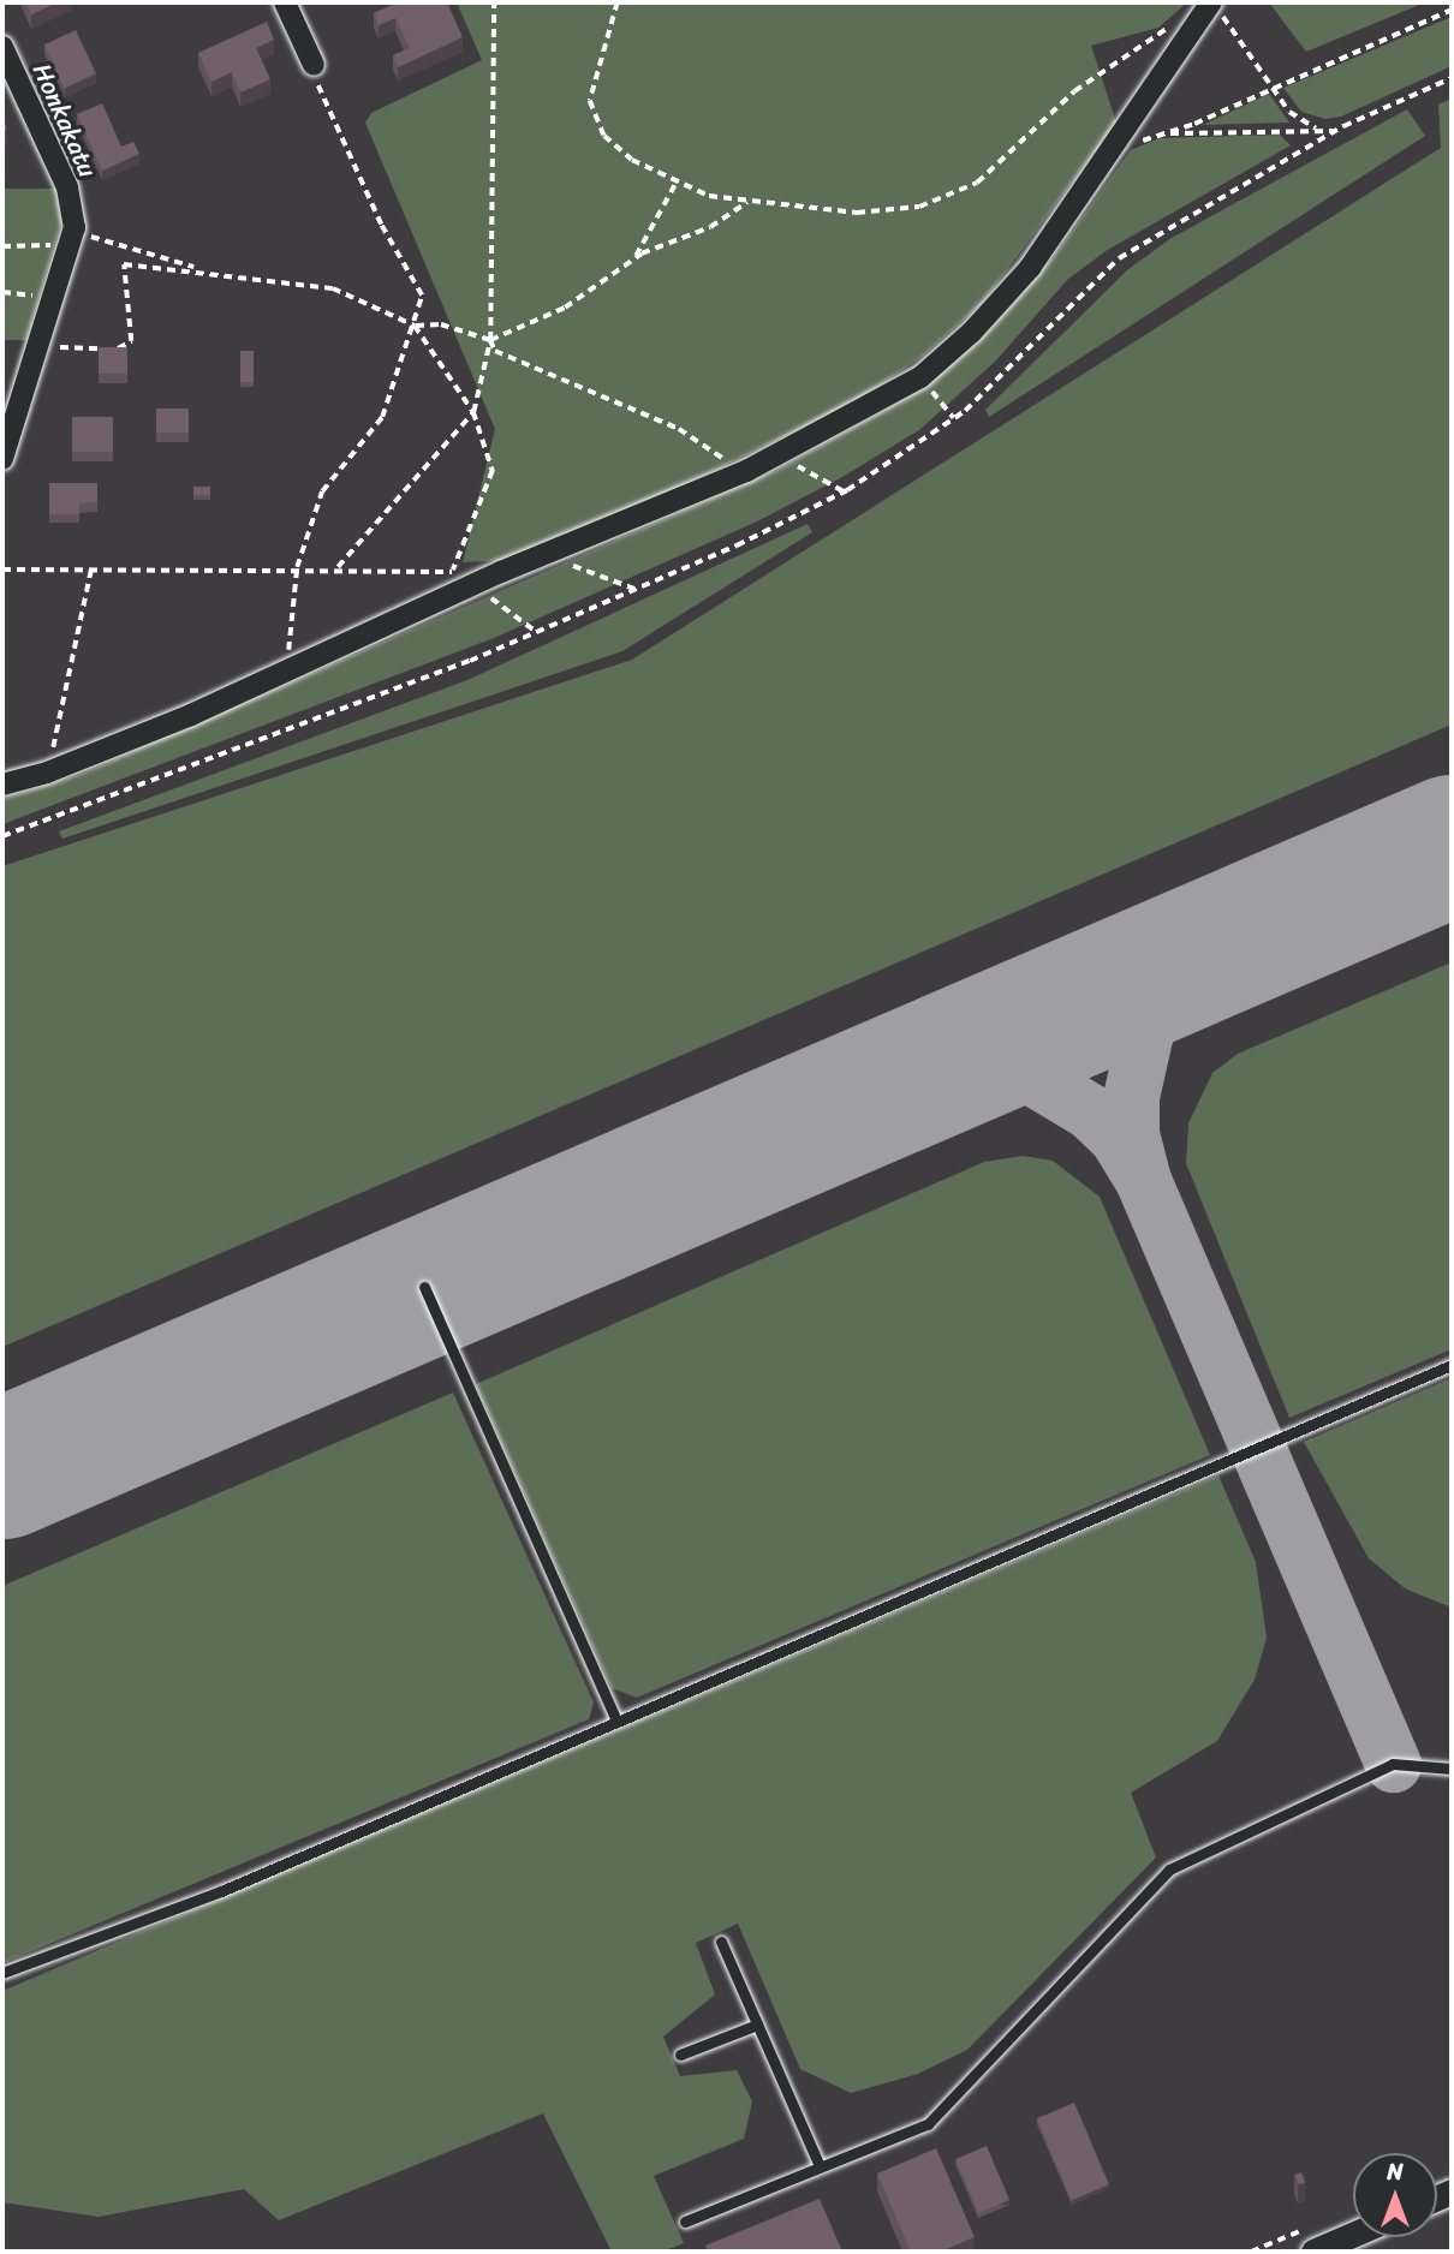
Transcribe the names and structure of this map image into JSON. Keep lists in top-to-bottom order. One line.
{"streets":{"street":["Honkakatu"]},"north":"top"}
